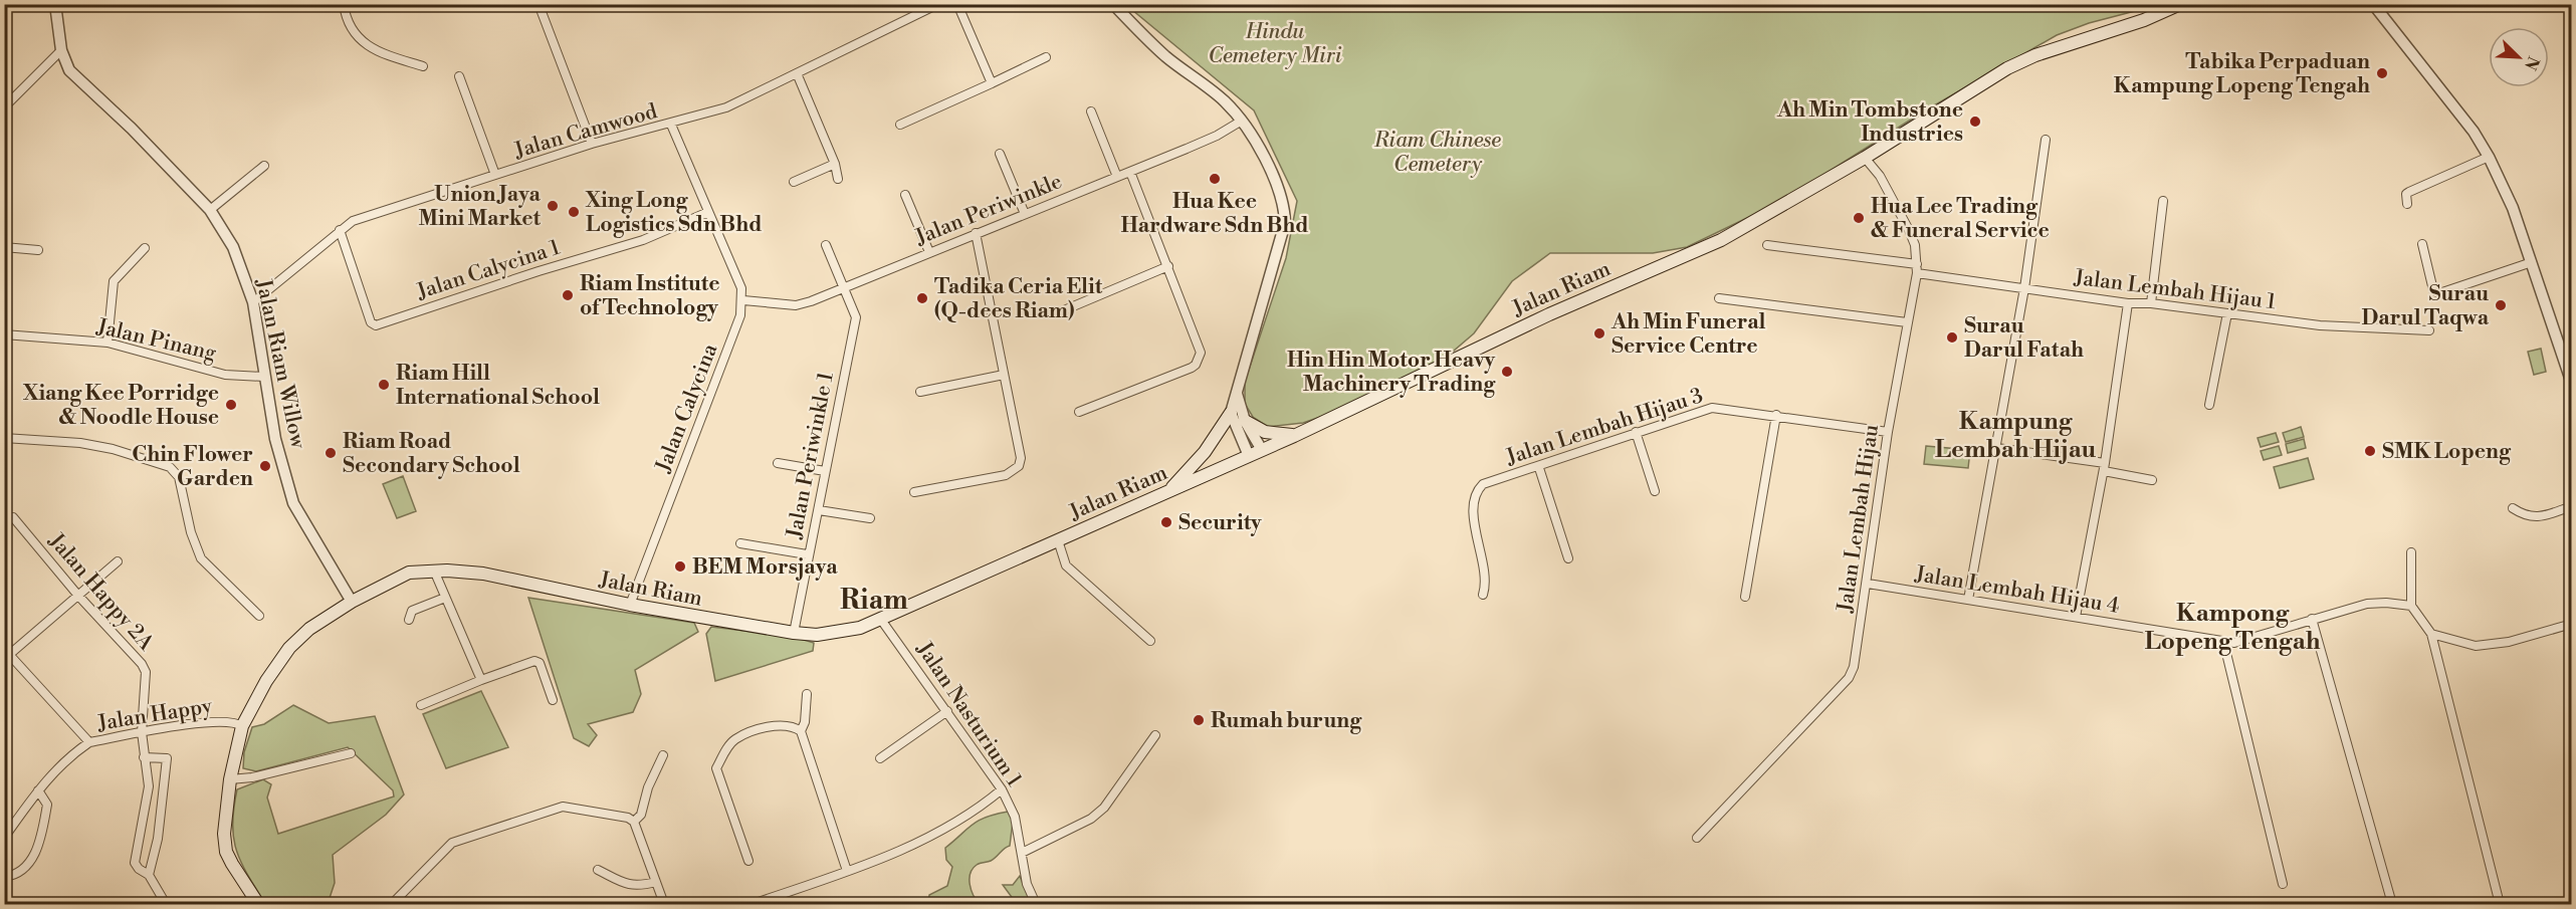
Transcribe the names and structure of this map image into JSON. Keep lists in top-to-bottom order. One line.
{"streets":{"main road":["Jalan Riam"],"street":["Jalan Camwood","Jalan Periwinkle","Jalan Calycina 1","Jalan Lembah Hijau 1","Jalan Pinang","Jalan Riam Willow","Jalan Calycina","Jalan Lembah Hijau 3","Jalan Periwinkle 1","Jalan Lembah Hijau","Jalan Lembah Hijau 4","Jalan Happy 2A","Jalan Happy","Jalan Nasturium 1"]},"crossings":[["Jalan Camwood","Jalan Calycina 1"],["Jalan Camwood","Jalan Riam Willow"],["Jalan Periwinkle","Jalan Calycina"],["Jalan Periwinkle","Jalan Periwinkle 1"],["Jalan Riam","Jalan Riam Willow"],["Jalan Riam","Jalan Calycina"],["Jalan Riam","Jalan Periwinkle 1"],["Jalan Riam","Jalan Lembah Hijau"],["Jalan Riam","Jalan Happy"],["Jalan Riam","Jalan Nasturium 1"],["Jalan Lembah Hijau 1","Jalan Lembah Hijau"],["Jalan Pinang","Jalan Riam Willow"],["Jalan Lembah Hijau 3","Jalan Lembah Hijau"],["Jalan Lembah Hijau","Jalan Lembah Hijau 4"],["Jalan Happy 2A","Jalan Happy"]],"districts":["Kampung Lembah Hijau","Riam","Kampong Lopeng Tengah"],"parks":["Hindu Cemetery Miri","Riam Chinese Cemetery"],"places":["Tabika Perpaduan Kampung Lopeng Tengah","Ah Min Tombstone Industries","Hua Kee Hardware Sdn Bhd","Union Jaya Mini Market","Xing Long Logistics Sdn Bhd","Hua Lee Trading & Funeral Service","Riam Institute of Technology","Tadika Ceria Elit (Q-dees Riam)","Surau Darul Taqwa","Ah Min Funeral Service Centre","Surau Darul Fatah","Hin Hin Motor Heavy Machinery Trading","Riam Hill International School","Xiang Kee Porridge & Noodle House","SMK Lopeng","Riam Road Secondary School","Chin Flower Garden","Security","BEM Morsjaya","Rumah burung"],"north":"bottom right"}
